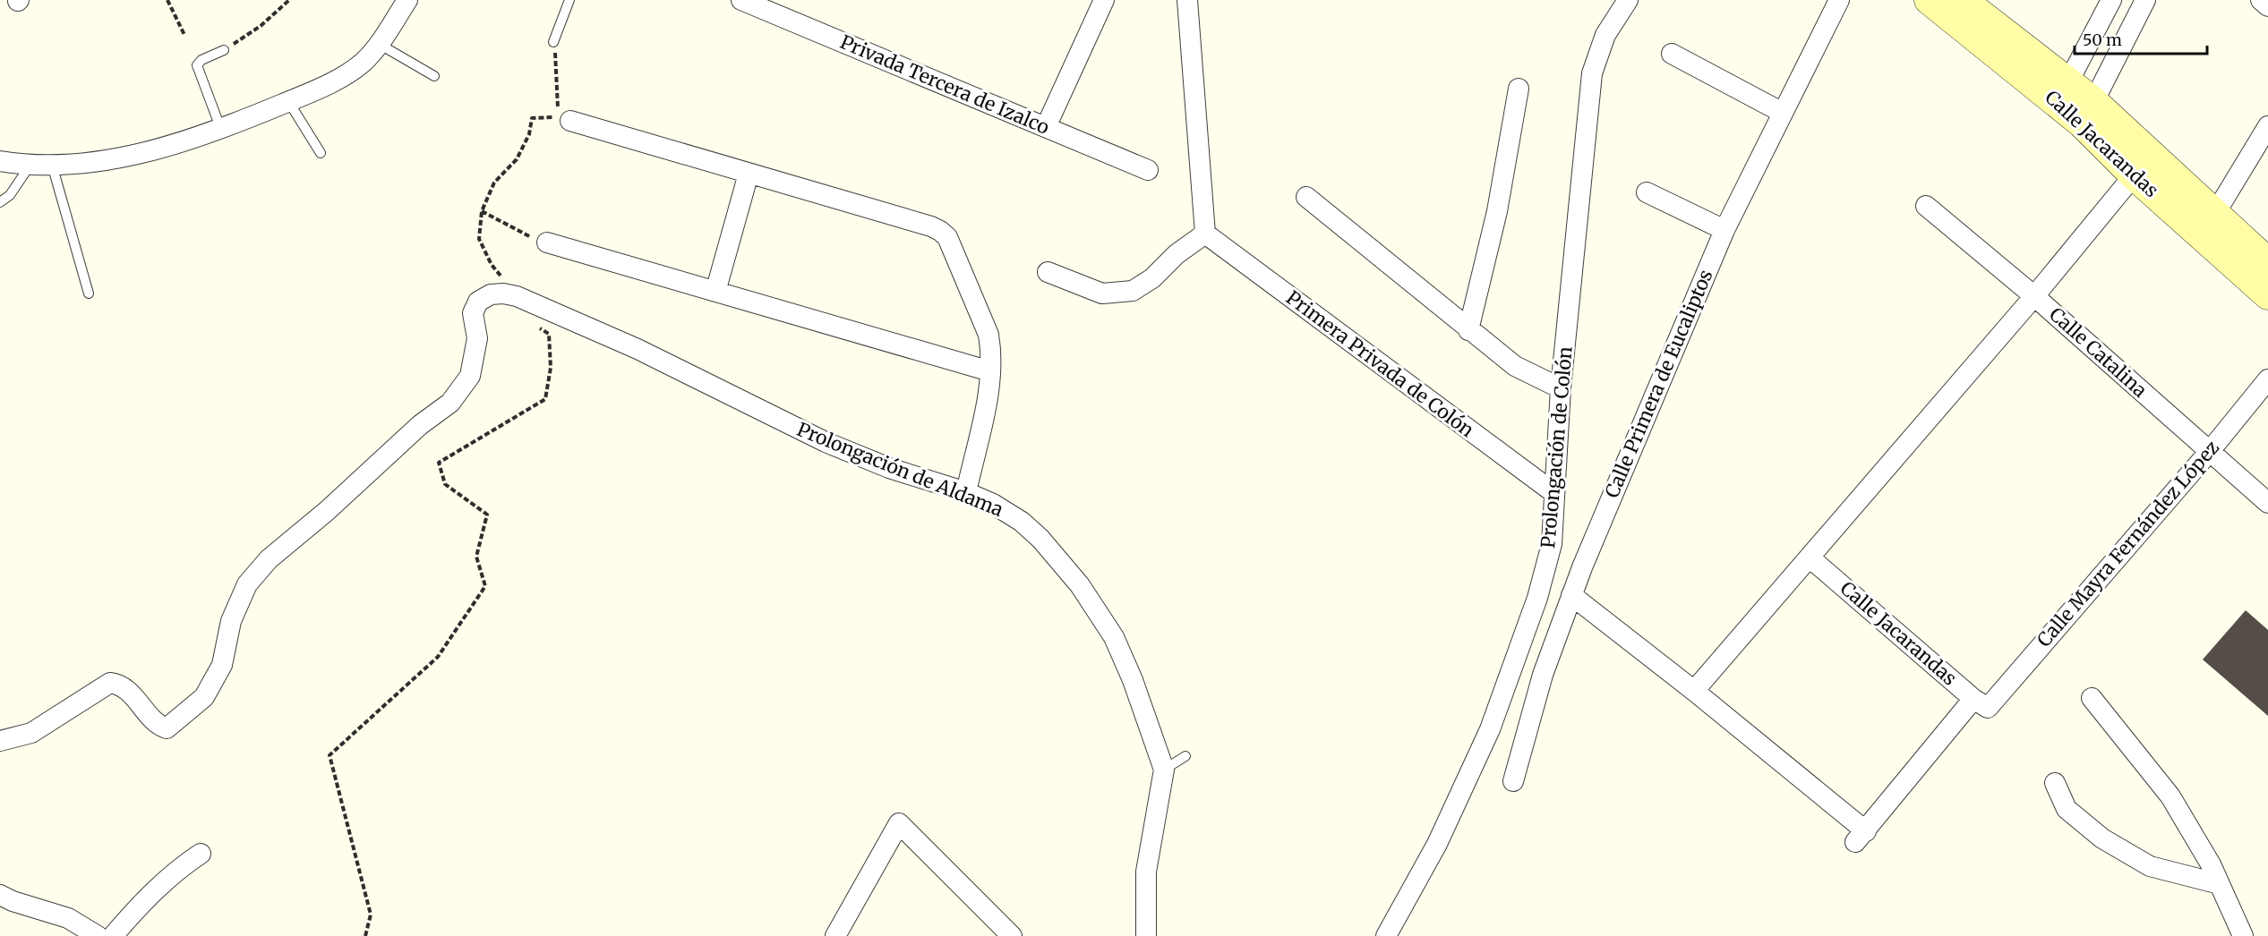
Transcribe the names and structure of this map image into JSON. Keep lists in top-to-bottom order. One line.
{"streets":{"main road":["Calle Jacarandas"],"street":["Privada Tercera de Izalco","Calle Catalina","Primera Privada de Colón","Calle Primera de Eucaliptos","Prolongación de Colón","Prolongación de Aldama","Calle Mayra Fernández López"]},"crossings":[["Calle Jacarandas","Calle Mayra Fernández López"],["Calle Catalina","Calle Mayra Fernández López"],["Primera Privada de Colón","Prolongación de Colón"]],"scale_bar":"50 m"}
